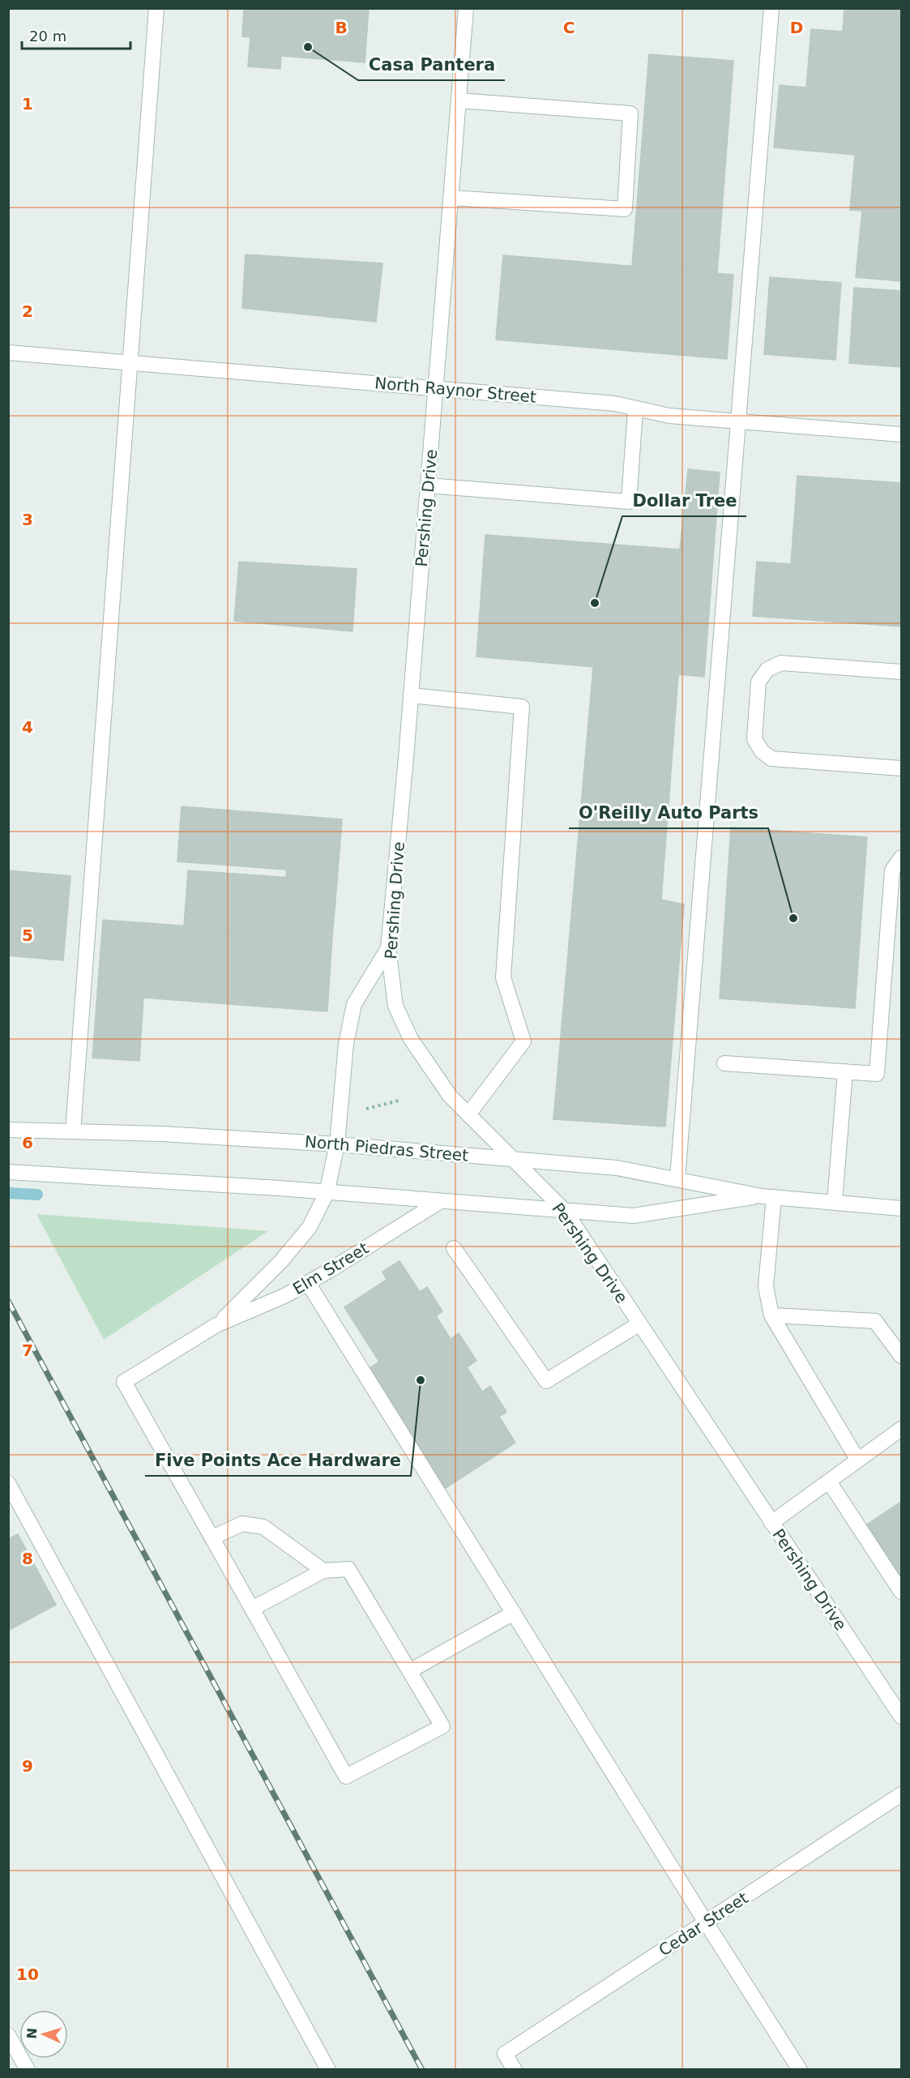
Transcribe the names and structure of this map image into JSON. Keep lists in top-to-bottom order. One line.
{"streets":{"main road":["North Raynor Street","Pershing Drive","North Piedras Street","Elm Street","Cedar Street"]},"crossings":[["North Raynor Street","Pershing Drive"],["Pershing Drive","North Piedras Street"],["Pershing Drive","Elm Street"],["North Piedras Street","Elm Street"]],"places":["Casa Pantera","Dollar Tree","O'Reilly Auto Parts","Five Points Ace Hardware"],"scale_bar":"20 m","north":"left","grid":{"columns":["B","C","D"],"rows":["1","2","3","4","5","6","7","8","9","10"]}}
